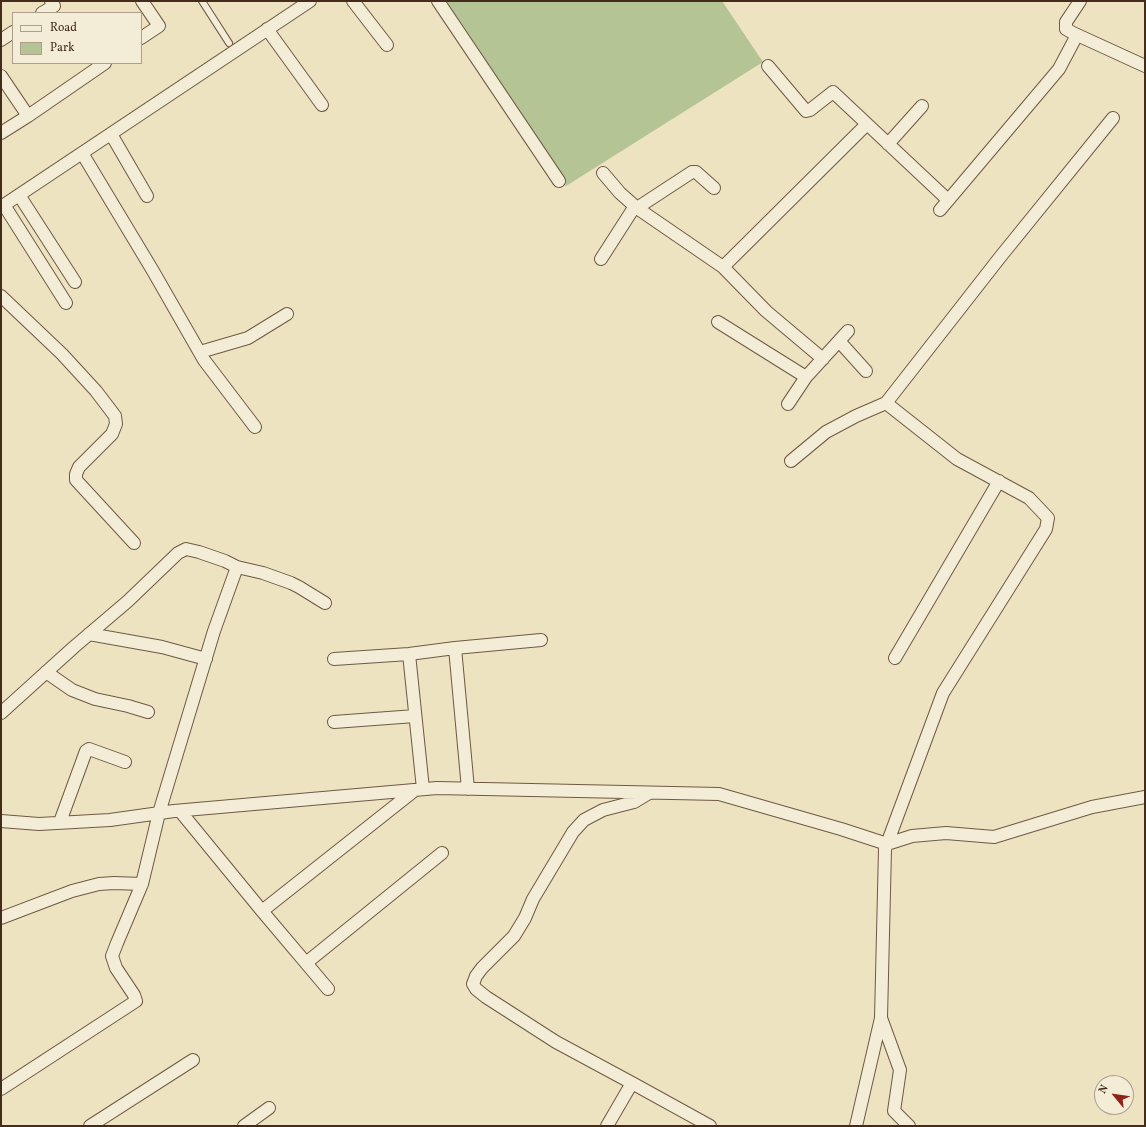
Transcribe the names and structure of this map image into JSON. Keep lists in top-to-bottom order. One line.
{"legend":["Road","Park"],"north":"top left"}
